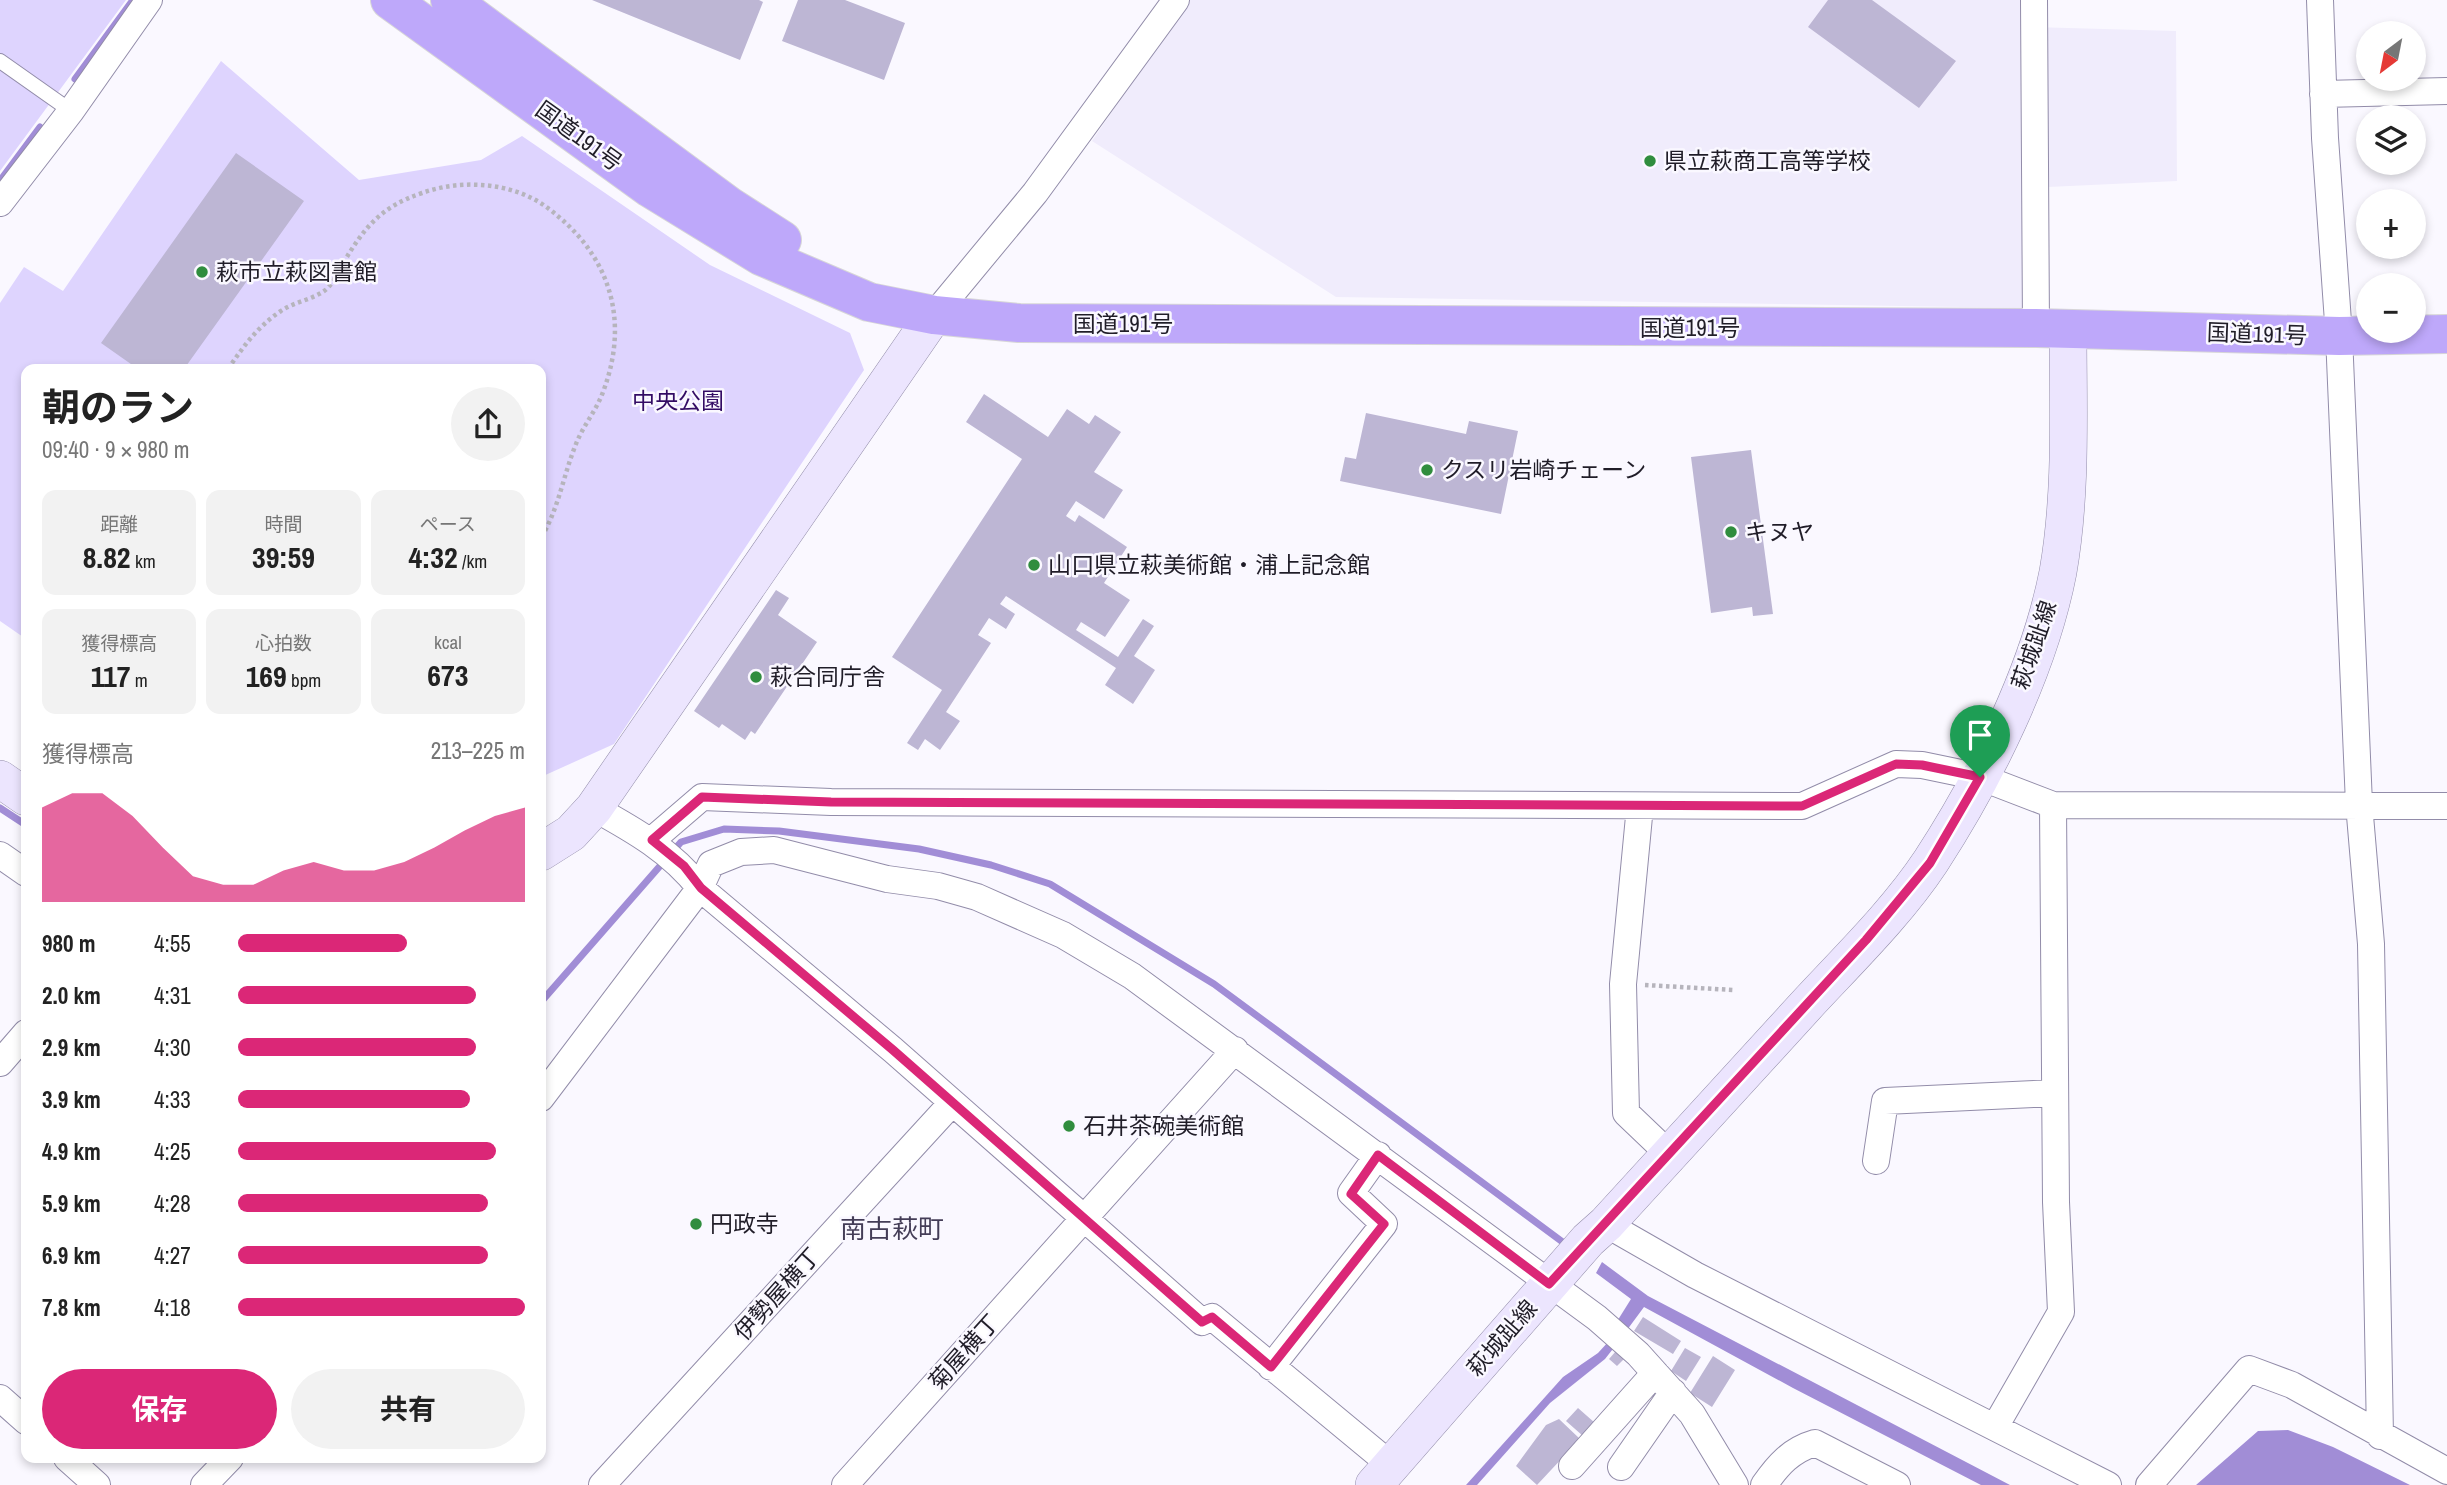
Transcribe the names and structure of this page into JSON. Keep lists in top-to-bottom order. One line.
{"streets":{"highway":["国道191号"],"main road":["萩城趾線"],"street":["伊勢屋横丁","菊屋横丁"]},"crossings":[["国道191号","萩城趾線"]],"districts":["南古萩町"],"parks":["中央公園"],"places":["県立萩商工高等学校","萩市立萩図書館","クスリ岩崎チェーン","キヌヤ","山口県立萩美術館・浦上記念館","萩合同庁舎","石井茶碗美術館","円政寺"],"north":"bottom left","page":{"map_buttons":["+","−"],"heading":["朝のラン","09:40 · 9 × 980 m"],"stats":[["距離","8.82 km"],["時間","39:59"],["ペース","4:32 /km"],["獲得標高","117 m"],["心拍数","169 bpm"],["kcal","673"]],"chart":["獲得標高","213–225 m"],"list":[{"name":"980 m","note":"4:55"},{"name":"2.0 km","note":"4:31"},{"name":"2.9 km","note":"4:30"},{"name":"3.9 km","note":"4:33"},{"name":"4.9 km","note":"4:25"},{"name":"5.9 km","note":"4:28"},{"name":"6.9 km","note":"4:27"},{"name":"7.8 km","note":"4:18"}],"buttons":["保存","共有"]}}
